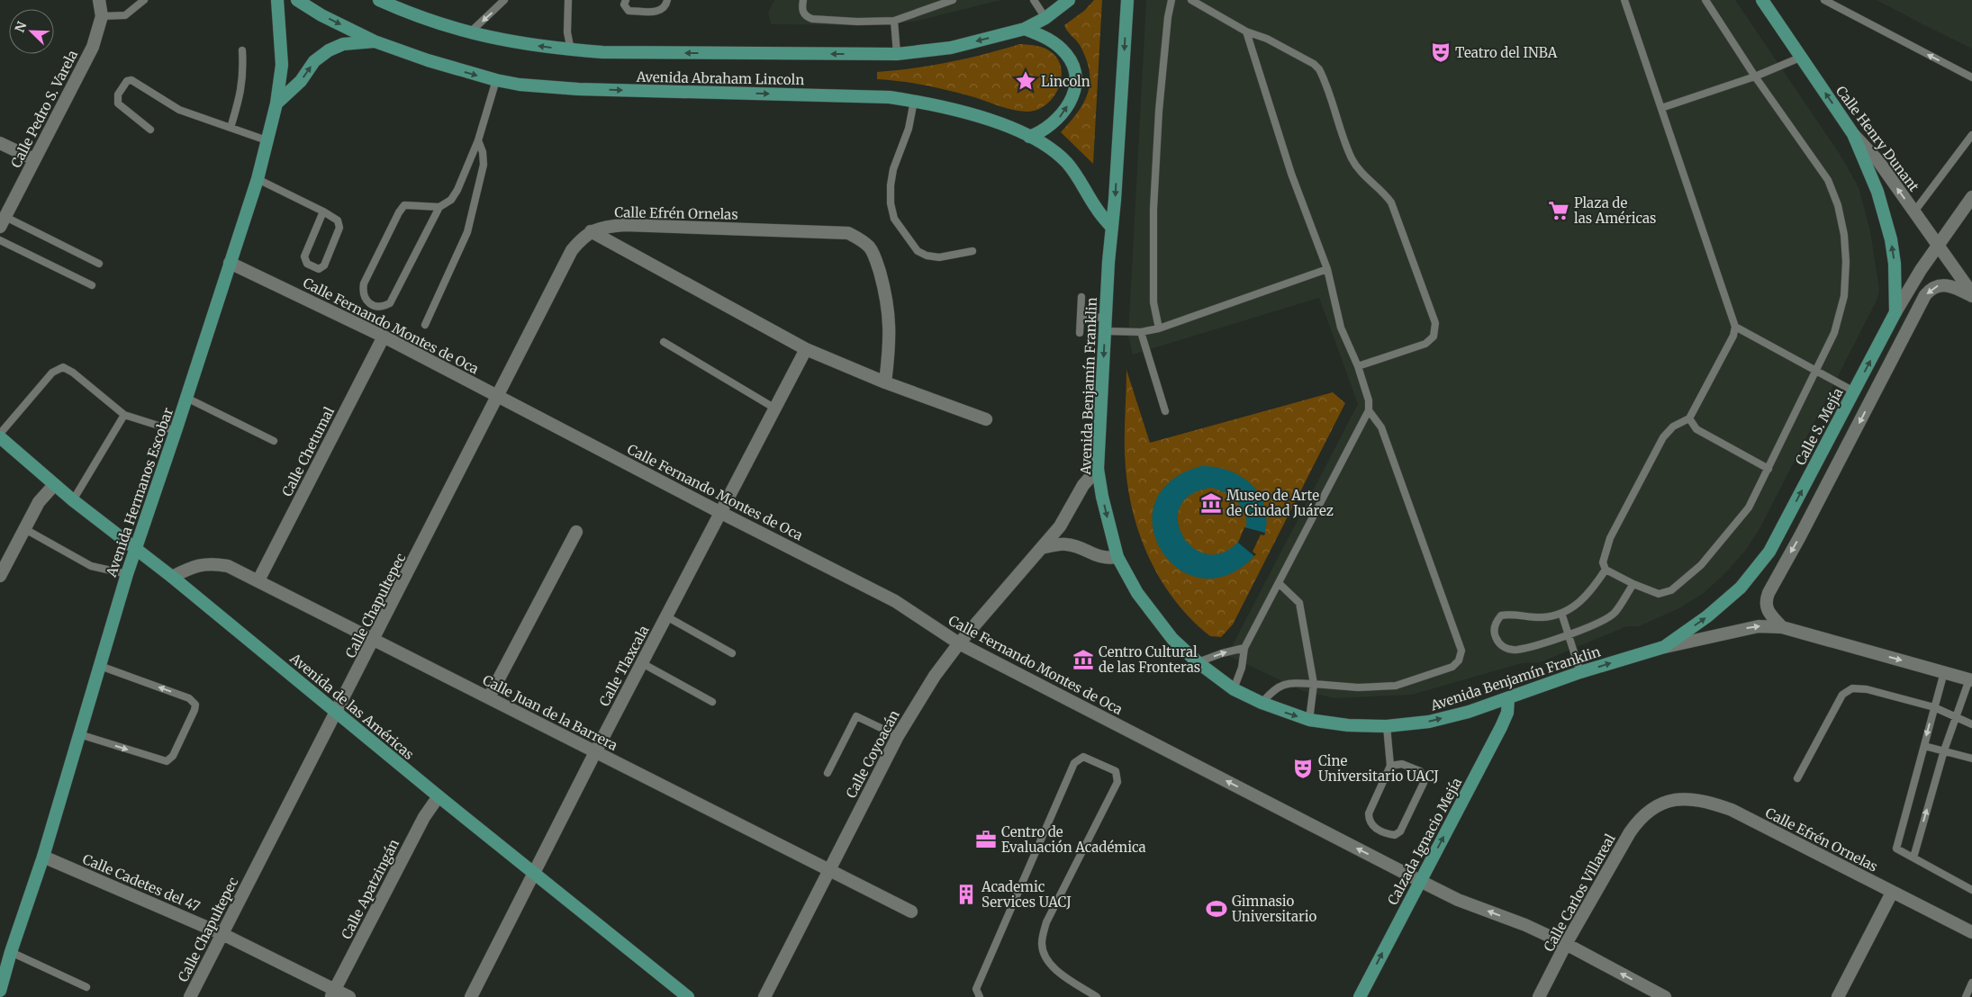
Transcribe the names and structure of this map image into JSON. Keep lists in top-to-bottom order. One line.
{"streets":{"main road":["Avenida Abraham Lincoln","Calle Henry Dunant","Avenida Benjamín Franklin","Calle S. Mejía","Avenida Hermanos Escobar","Avenida de las Américas","Calzada Ignacio Mejía"],"street":["Calle Pedro S. Varela","Calle Efrén Ornelas","Calle Fernando Montes de Oca","Calle Chetumal","Calle Chapultepec","Calle Tlaxcala","Calle Juan de la Barrera","Calle Coyoacán","Calle Cadetes del 47","Calle Apatzingán","Calle Carlos Villareal"]},"crossings":[["Avenida Abraham Lincoln","Avenida Benjamín Franklin"],["Calle Henry Dunant","Calle S. Mejía"],["Calle Efrén Ornelas","Calle Chapultepec"],["Calle Efrén Ornelas","Calle Carlos Villareal"],["Calle Fernando Montes de Oca","Calle Chetumal"],["Calle Fernando Montes de Oca","Avenida Hermanos Escobar"],["Calle Fernando Montes de Oca","Calle Chapultepec"],["Calle Fernando Montes de Oca","Calle Tlaxcala"],["Calle Fernando Montes de Oca","Calle Coyoacán"],["Calle Fernando Montes de Oca","Calzada Ignacio Mejía"],["Calle Fernando Montes de Oca","Calle Carlos Villareal"],["Avenida Benjamín Franklin","Calle S. Mejía"],["Avenida Benjamín Franklin","Calle Coyoacán"],["Avenida Benjamín Franklin","Calzada Ignacio Mejía"],["Calle Chetumal","Calle Juan de la Barrera"],["Avenida Hermanos Escobar","Avenida de las Américas"],["Avenida Hermanos Escobar","Calle Cadetes del 47"],["Calle Chapultepec","Avenida de las Américas"],["Calle Chapultepec","Calle Juan de la Barrera"],["Calle Chapultepec","Calle Cadetes del 47"],["Calle Tlaxcala","Avenida de las Américas"],["Calle Tlaxcala","Calle Juan de la Barrera"],["Avenida de las Américas","Calle Juan de la Barrera"],["Avenida de las Américas","Calle Apatzingán"],["Calle Juan de la Barrera","Calle Coyoacán"],["Calle Cadetes del 47","Calle Apatzingán"]],"one_way":["Calle Fernando Montes de Oca","Calle S. Mejía","Calzada Ignacio Mejía"],"places":{"theatre":["Teatro del INBA","Cine Universitario UACJ"],"place":["Lincoln"],"supermarket":["Plaza de las Américas"],"museum":["Museo de Arte de Ciudad Juárez","Centro Cultural de las Fronteras"],"office":["Centro de Evaluación Académica"],"building":["Academic Services UACJ"],"sports":["Gimnasio Universitario"]},"north":"top left"}
